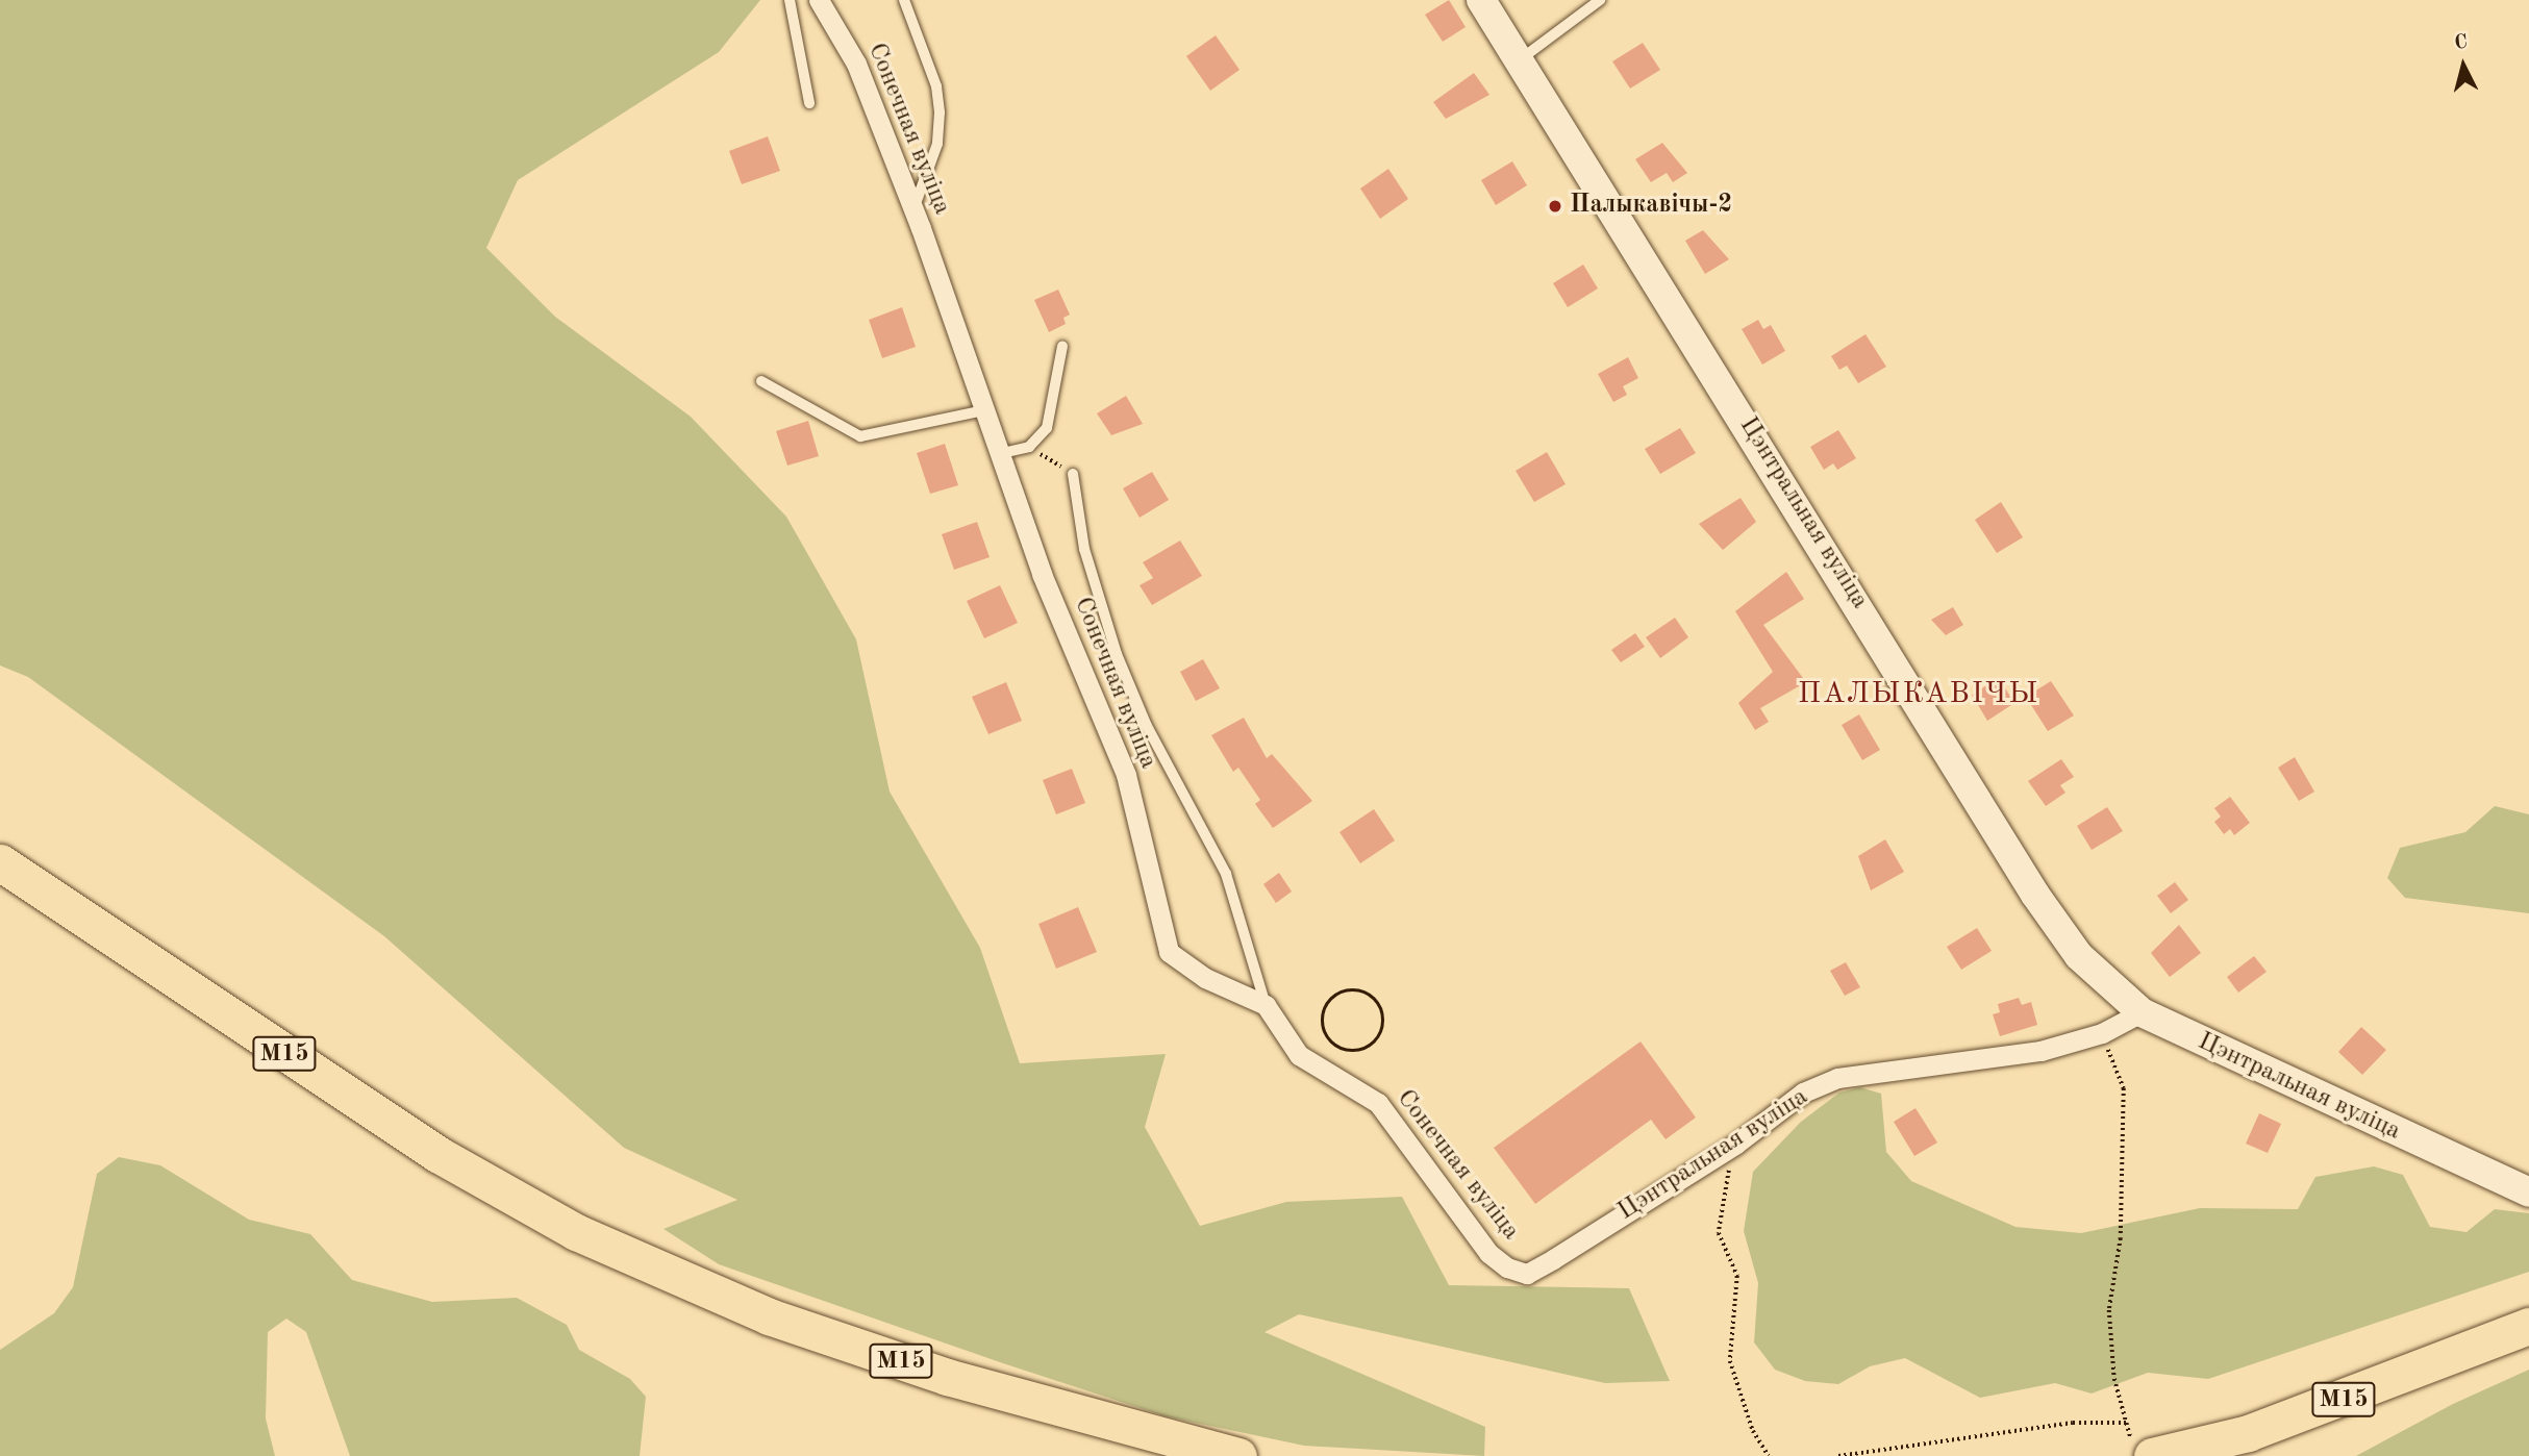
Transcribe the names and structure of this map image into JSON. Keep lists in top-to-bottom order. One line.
{"streets":{"highway":["М15"],"street":["Сонечная вуліца","Цэнтральная вуліца"]},"crossings":[["Сонечная вуліца","Цэнтральная вуліца"]],"districts":["ПАЛЫКАВІЧЫ"],"places":["Палыкавічы-2"],"north":"top"}
